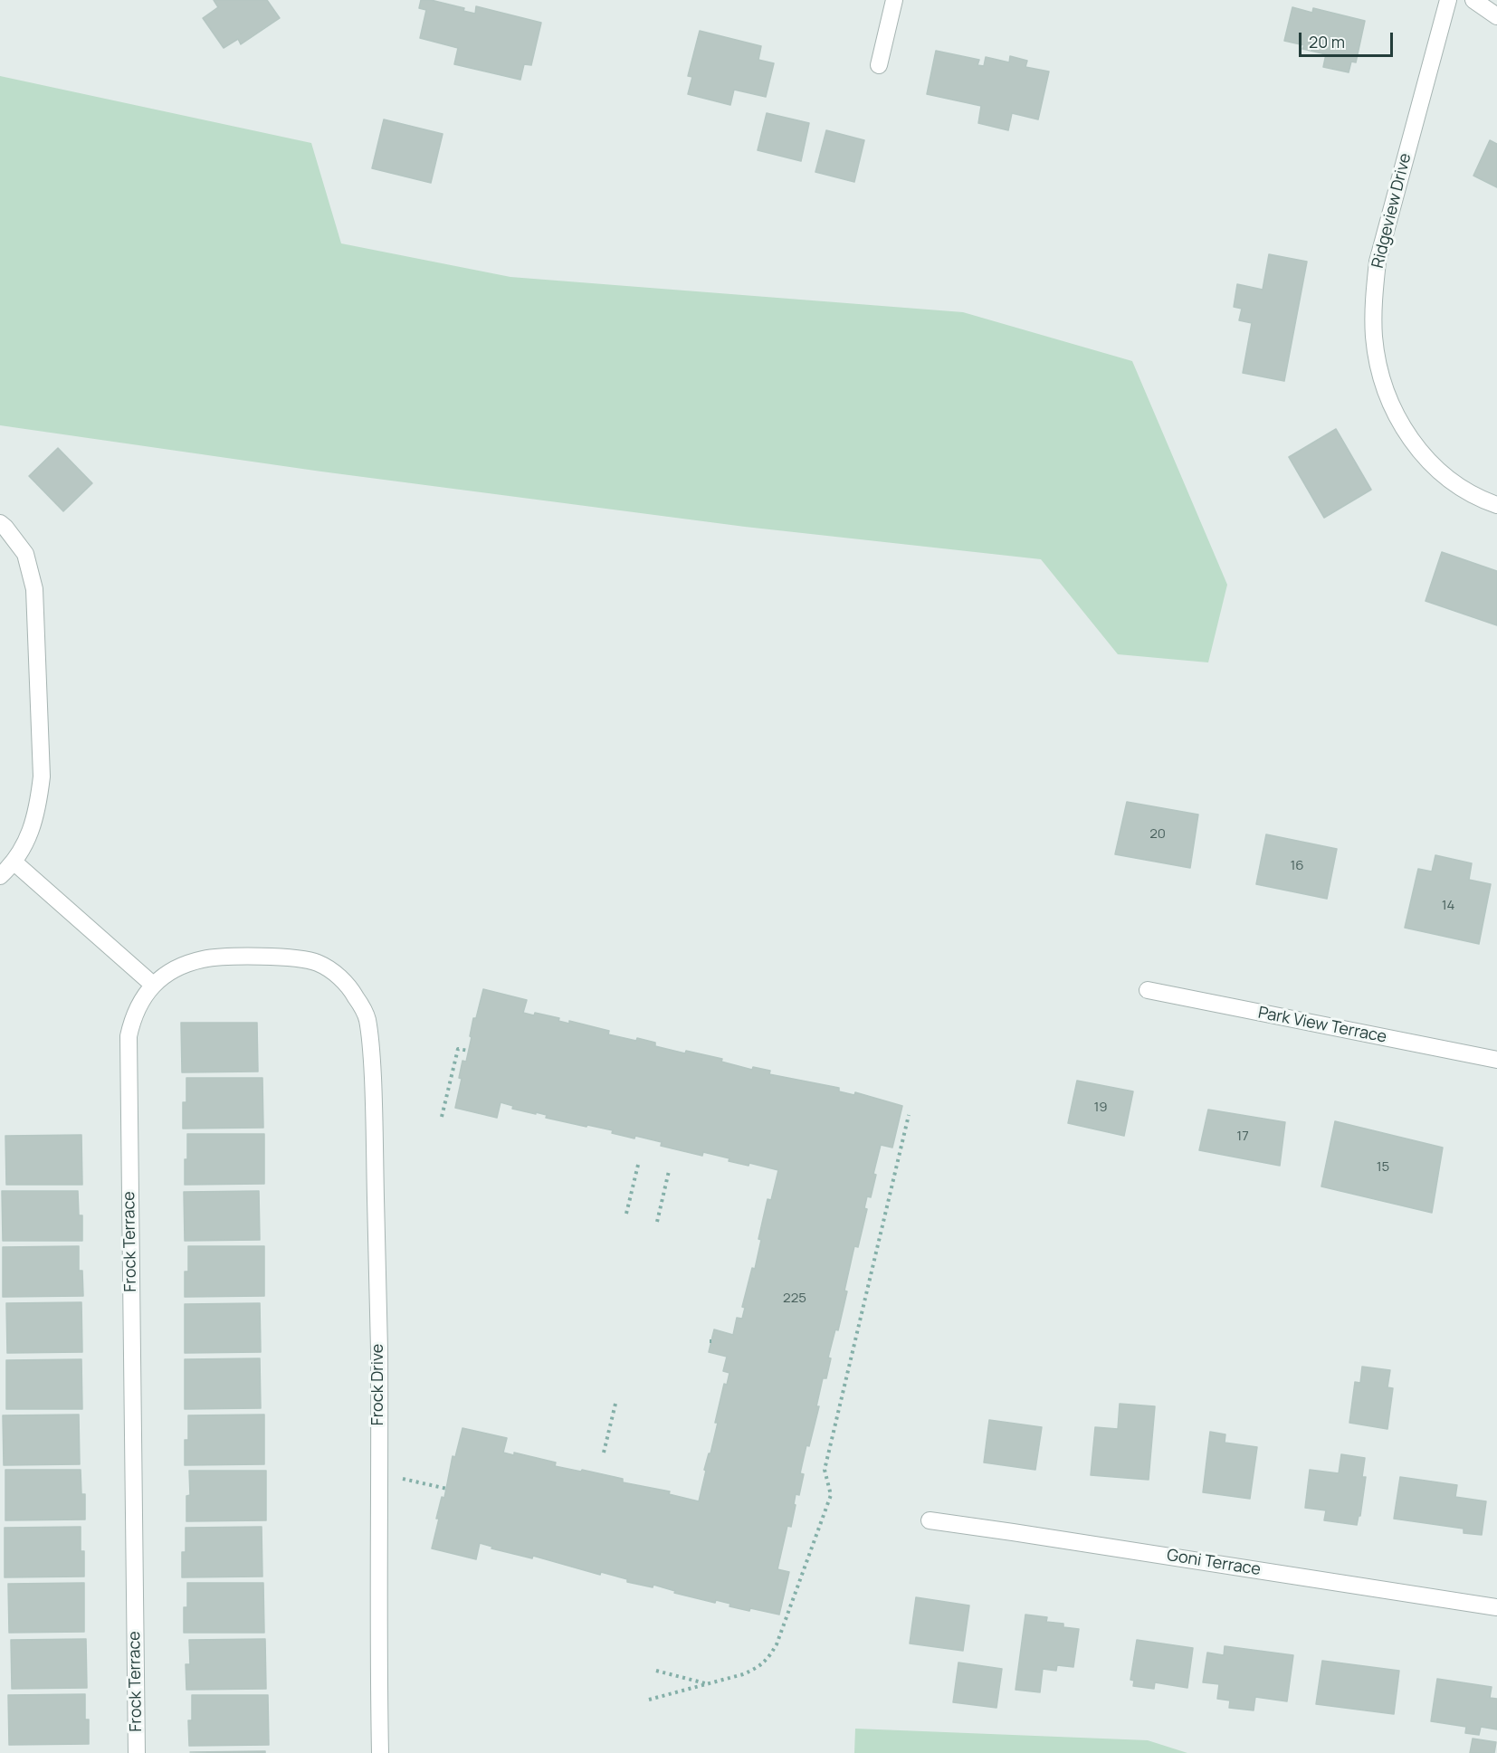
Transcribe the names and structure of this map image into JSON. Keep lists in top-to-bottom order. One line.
{"streets":{"street":["Ridgeview Drive","Park View Terrace","Frock Terrace","Frock Drive","Goni Terrace"]},"crossings":[["Frock Terrace","Frock Drive"]],"house_numbers":["20","16","14","19","17","15","225"],"scale_bar":"20 m"}
